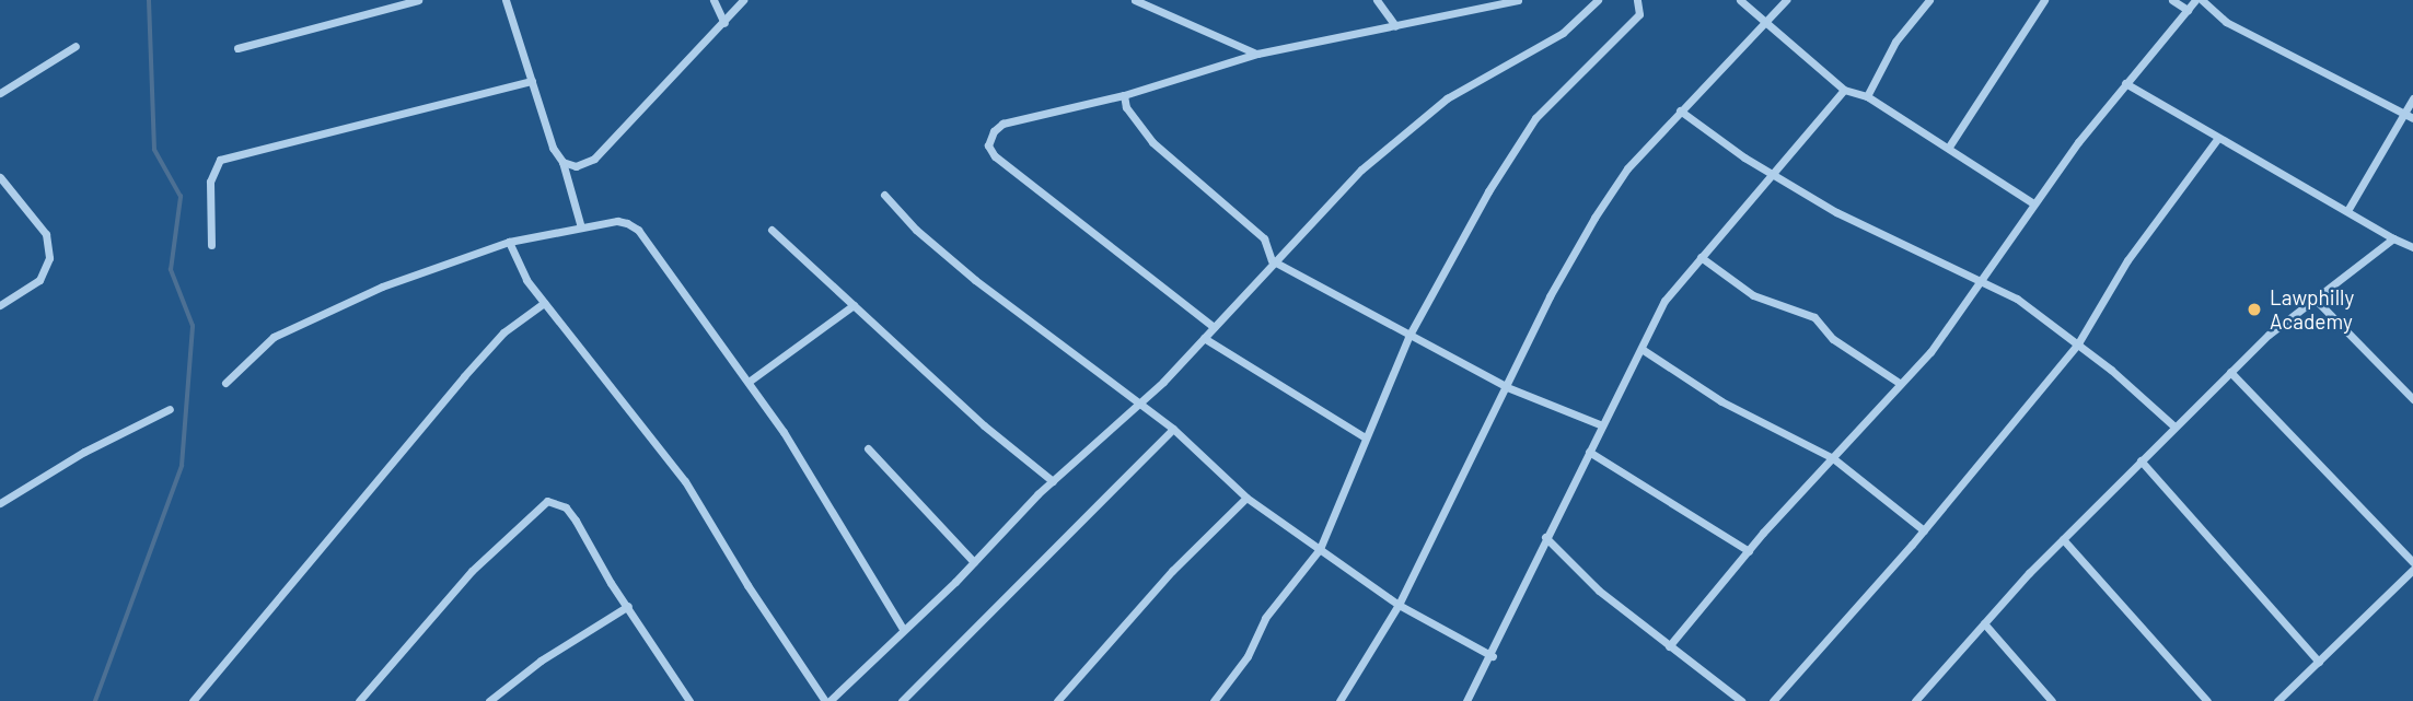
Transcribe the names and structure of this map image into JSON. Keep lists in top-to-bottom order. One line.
{"places":["Lawphilly Academy"]}
